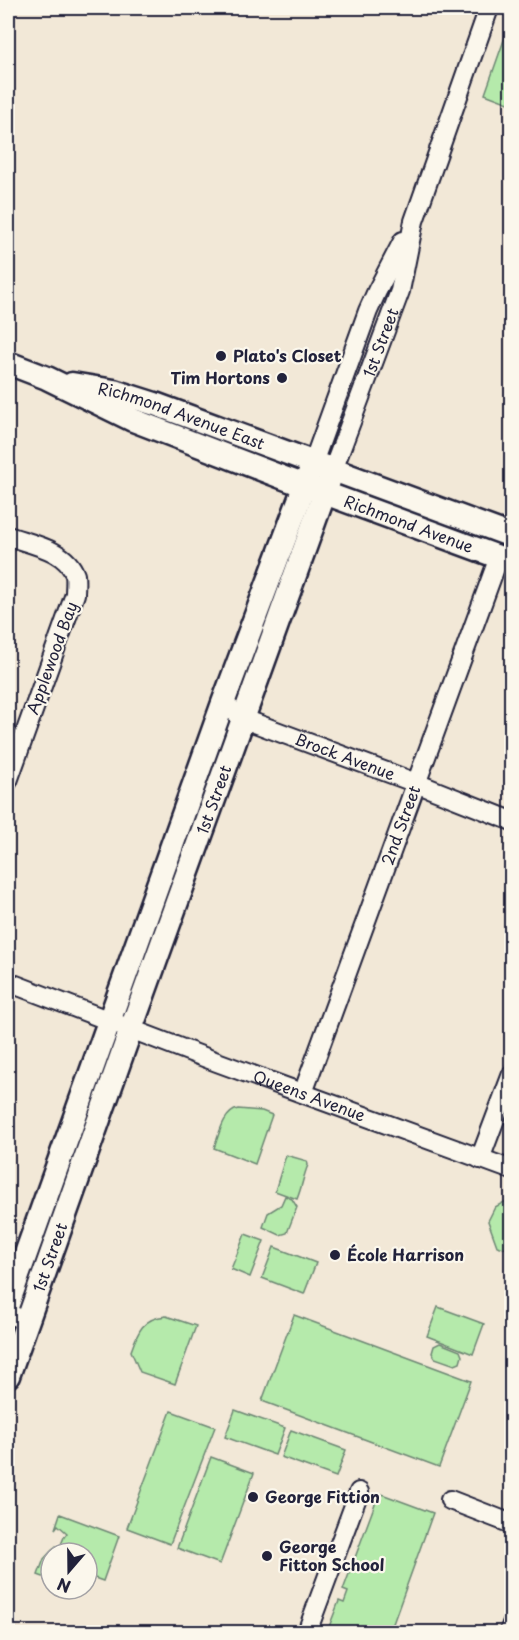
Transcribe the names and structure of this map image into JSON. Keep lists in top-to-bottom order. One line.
{"streets":{"main road":["1st Street","Richmond Avenue East","Richmond Avenue"],"street":["Applewood Bay","Brock Avenue","2nd Street","Queens Avenue"]},"crossings":[["1st Street","Richmond Avenue East"],["1st Street","Richmond Avenue"],["1st Street","Brock Avenue"],["1st Street","Queens Avenue"],["Richmond Avenue East","Richmond Avenue"],["Richmond Avenue","2nd Street"],["Brock Avenue","2nd Street"],["2nd Street","Queens Avenue"]],"places":["Plato's Closet","Tim Hortons","École Harrison","George Fittion","George Fitton School"],"north":"bottom"}
